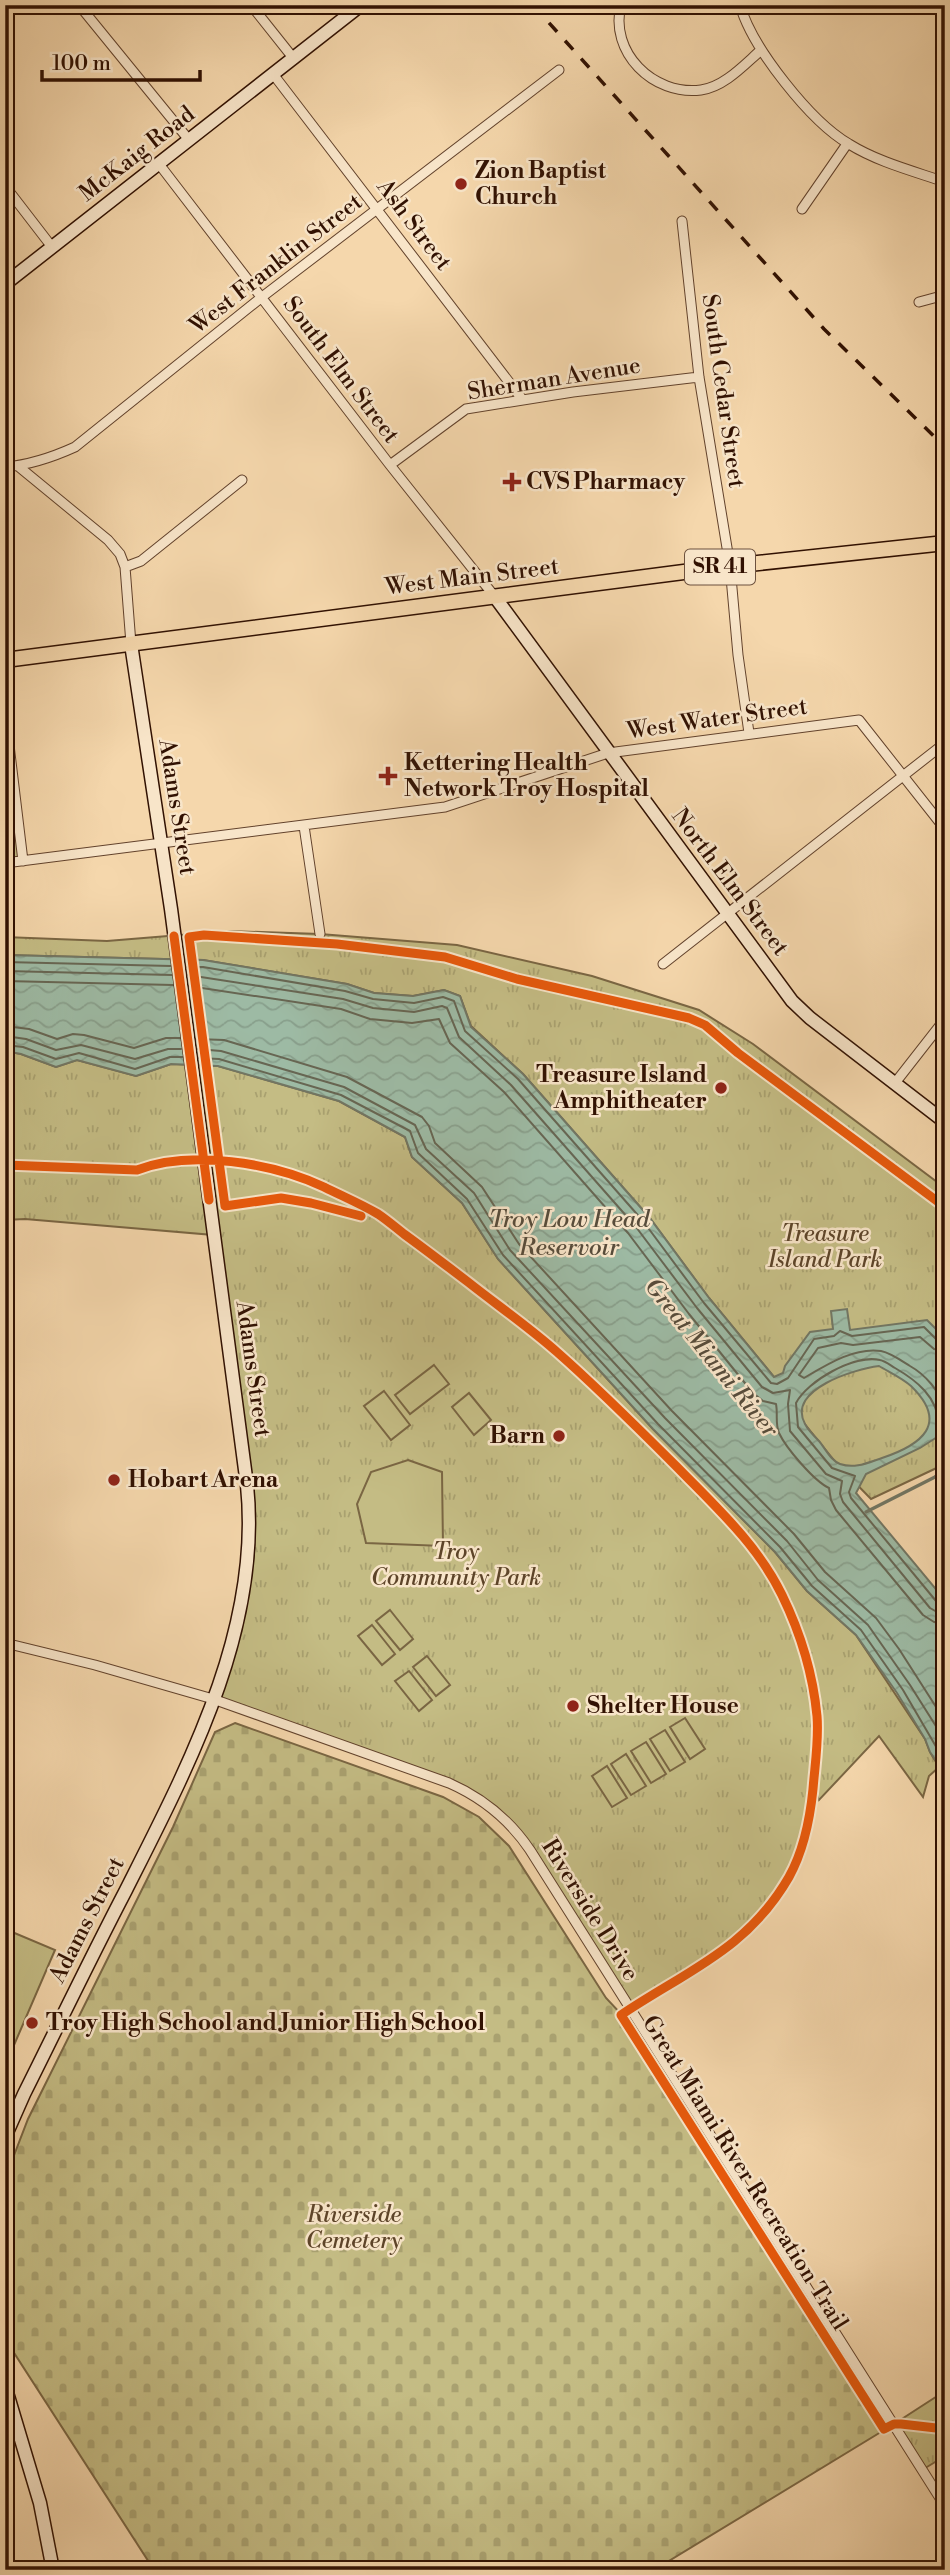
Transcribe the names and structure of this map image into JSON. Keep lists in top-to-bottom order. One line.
{"streets":{"main road":["SR 41","West Main Street"],"street":["McKaig Road","Ash Street","West Franklin Street","South Elm Street","Sherman Avenue","South Cedar Street","West Water Street","Adams Street","North Elm Street","Riverside Drive"],"cycle path":["Great Miami River Recreation Trail"]},"crossings":[["McKaig Road","Ash Street"],["McKaig Road","South Elm Street"],["Ash Street","West Franklin Street"],["Ash Street","Sherman Avenue"],["West Franklin Street","South Elm Street"],["South Elm Street","Sherman Avenue"],["South Elm Street","West Main Street"],["South Elm Street","North Elm Street"],["Sherman Avenue","South Cedar Street"],["South Cedar Street","West Main Street"],["South Cedar Street","West Water Street"],["West Main Street","Adams Street"],["West Main Street","North Elm Street"],["West Water Street","Adams Street"],["West Water Street","North Elm Street"],["Adams Street","Riverside Drive"]],"water":["Troy Low Head Reservoir","Great Miami River"],"parks":["Treasure Island Park","Troy Community Park","Riverside Cemetery"],"places":{"other":["Zion Baptist Church","Treasure Island Amphitheater","Barn","Hobart Arena","Shelter House","Troy High School and Junior High School"],"health":["CVS Pharmacy","Kettering Health Network Troy Hospital"]},"scale_bar":"100 m"}
